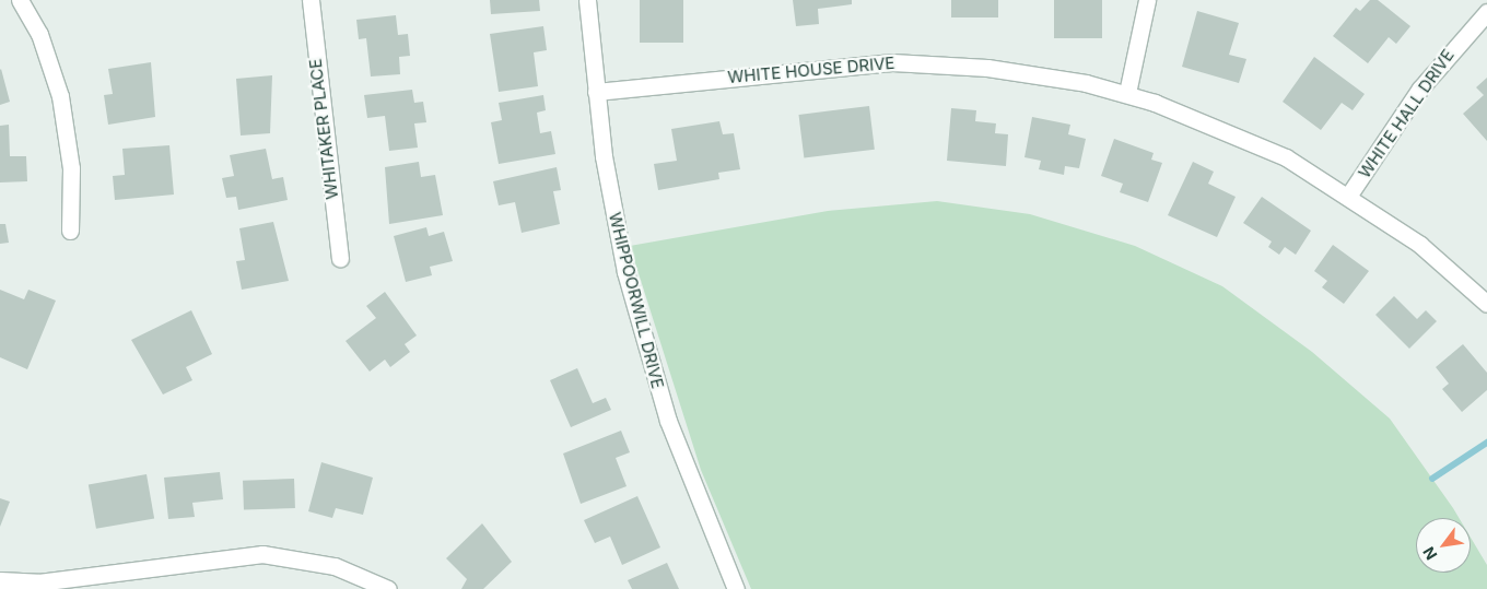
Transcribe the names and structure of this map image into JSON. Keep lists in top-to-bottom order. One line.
{"streets":{"street":["WHITE HOUSE DRIVE","WHITE HALL DRIVE","WHITAKER PLACE","WHIPPOORWILL DRIVE"]},"crossings":[["WHITE HOUSE DRIVE","WHITE HALL DRIVE"],["WHITE HOUSE DRIVE","WHIPPOORWILL DRIVE"]],"north":"bottom left"}
